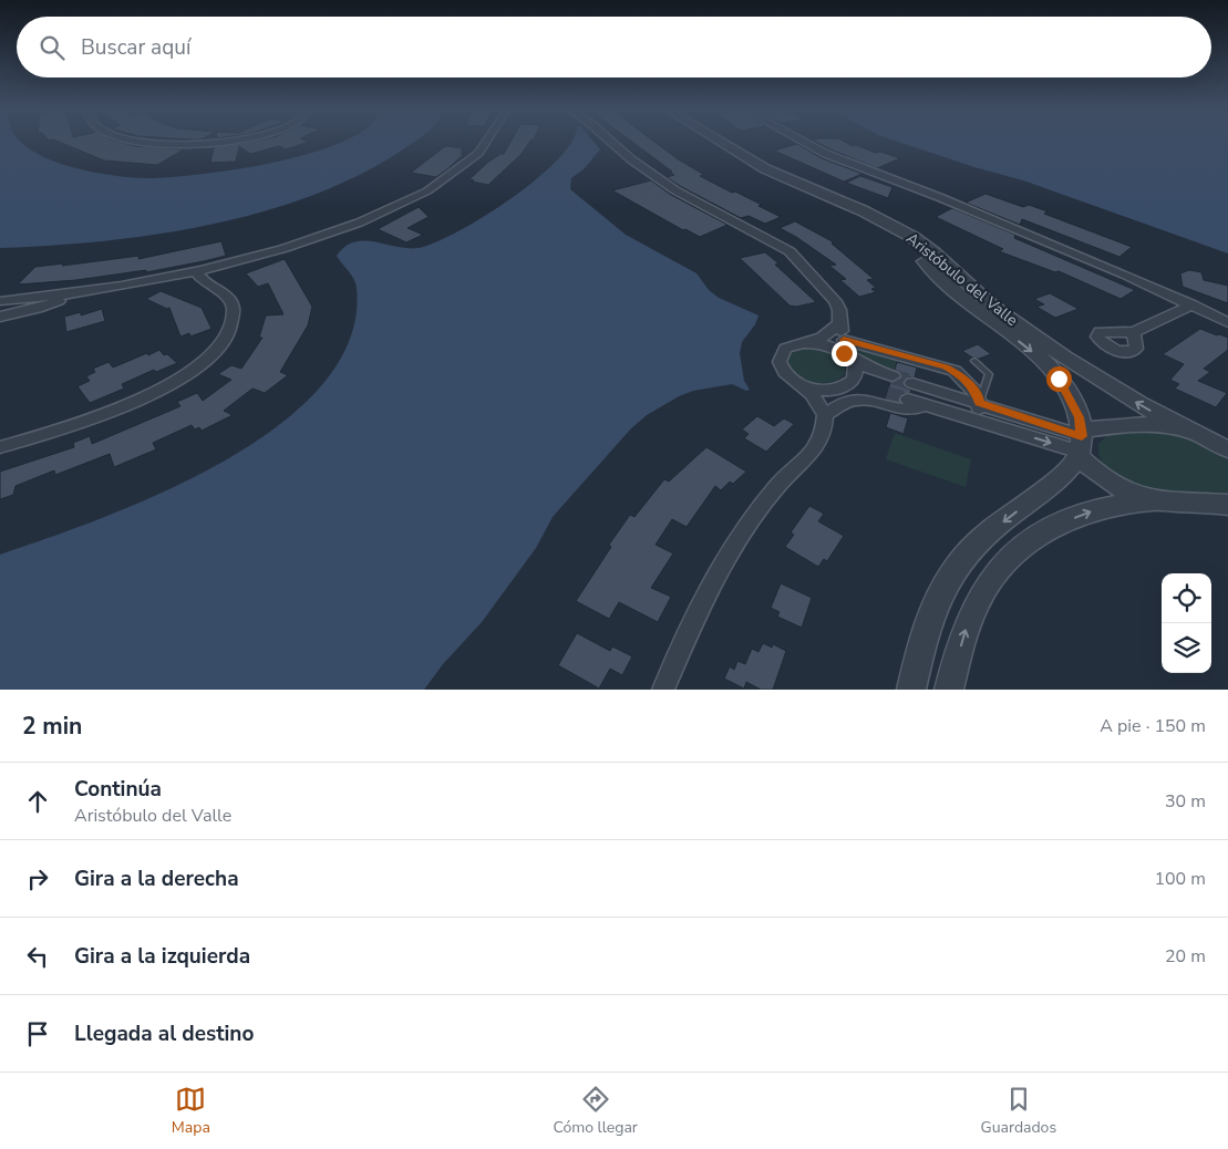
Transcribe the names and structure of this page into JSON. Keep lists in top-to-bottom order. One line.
{"streets":{"street":["Aristóbulo del Valle"]},"page":{"search":"Buscar aquí","heading":["2 min","A pie · 150 m"],"list":[["Continúa","Aristóbulo del Valle","30 m"],["Gira a la derecha","100 m"],["Gira a la izquierda","20 m"],"Llegada al destino"],"nav":["Mapa","Cómo llegar","Guardados"]}}
